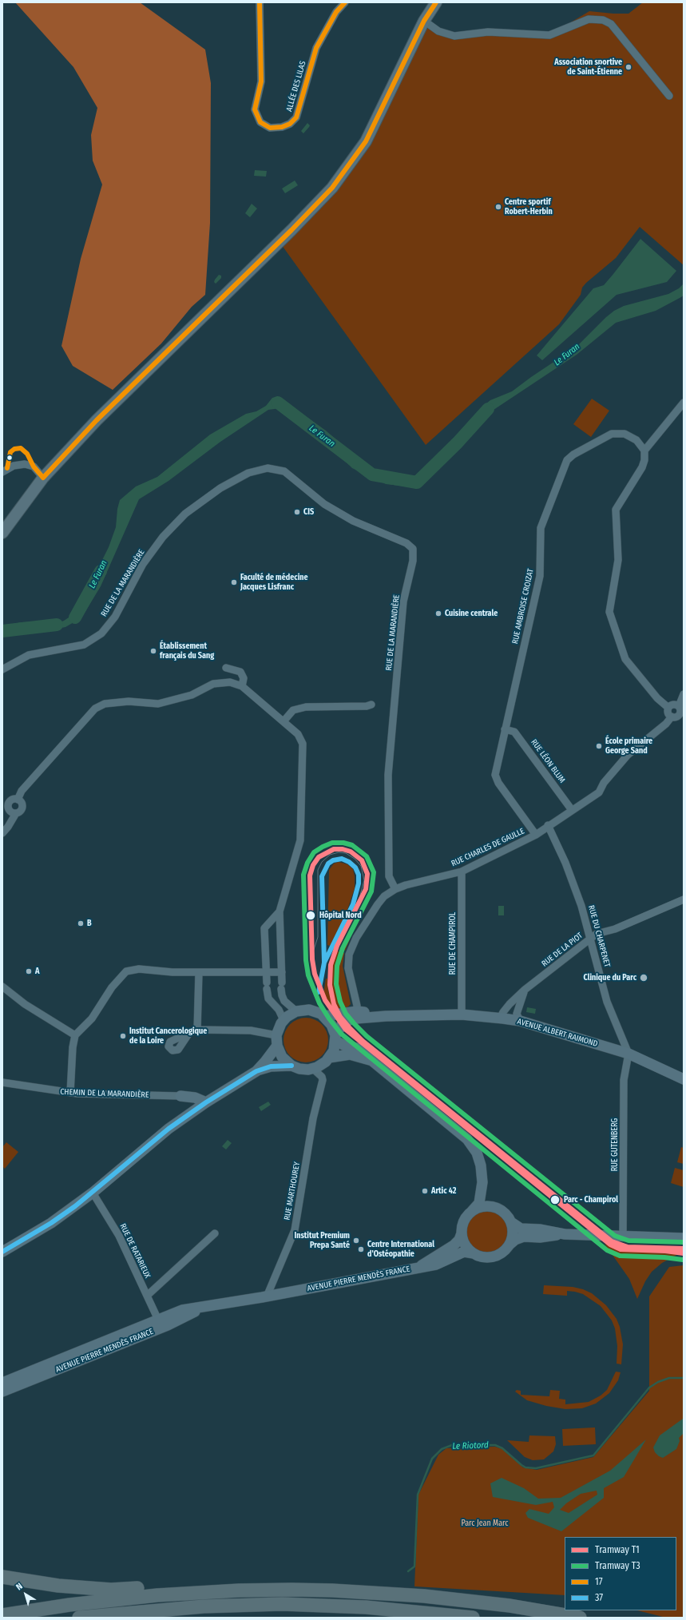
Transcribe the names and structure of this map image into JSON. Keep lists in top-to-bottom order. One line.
{"streets":{"street":["ALLÉE DES LILAS","RUE DE LA MARANDIÈRE","RUE AMBROISE CROIZAT","RUE LÉON BLUM","RUE CHARLES DE GAULLE","RUE DU CHARPENET","RUE DE CHAMPIROL","RUE DE LA PIOT","AVENUE ALBERT RAIMOND","CHEMIN DE LA MARANDIÈRE","RUE GUTENBERG","RUE MARTHOUREY","RUE DE RATARIEUX","AVENUE PIERRE MENDÈS FRANCE"]},"crossings":[["RUE DE LA MARANDIÈRE","RUE CHARLES DE GAULLE"],["RUE AMBROISE CROIZAT","RUE LÉON BLUM"],["RUE AMBROISE CROIZAT","RUE CHARLES DE GAULLE"],["RUE LÉON BLUM","RUE CHARLES DE GAULLE"],["RUE CHARLES DE GAULLE","RUE DU CHARPENET"],["RUE CHARLES DE GAULLE","RUE DE CHAMPIROL"],["RUE CHARLES DE GAULLE","AVENUE ALBERT RAIMOND"],["RUE DU CHARPENET","RUE DE LA PIOT"],["RUE DU CHARPENET","AVENUE ALBERT RAIMOND"],["RUE DU CHARPENET","RUE GUTENBERG"],["RUE DE CHAMPIROL","AVENUE ALBERT RAIMOND"],["RUE DE LA PIOT","AVENUE ALBERT RAIMOND"],["AVENUE ALBERT RAIMOND","RUE GUTENBERG"],["AVENUE ALBERT RAIMOND","RUE MARTHOUREY"],["RUE MARTHOUREY","AVENUE PIERRE MENDÈS FRANCE"],["RUE DE RATARIEUX","AVENUE PIERRE MENDÈS FRANCE"]],"water":["Le Furan","Le Riotord"],"parks":["Parc Jean Marc"],"places":["Association sportive de Saint-Étienne","Centre sportif Robert-Herbin","CIS","Faculté de médecine Jacques Lisfranc","Cuisine centrale","Établissement français du Sang","École primaire George Sand","Hôpital Nord","B","A","Clinique du Parc","Institut Cancerologique de la Loire","Artic 42","Parc - Champirol","Institut Premium Prepa Santé","Centre International d'Ostéopathie"],"lines":["transit line 17","tram line T3","tram line T1","transit line 37"],"legend":["Tramway T1","Tramway T3","17","37"],"north":"top left"}
